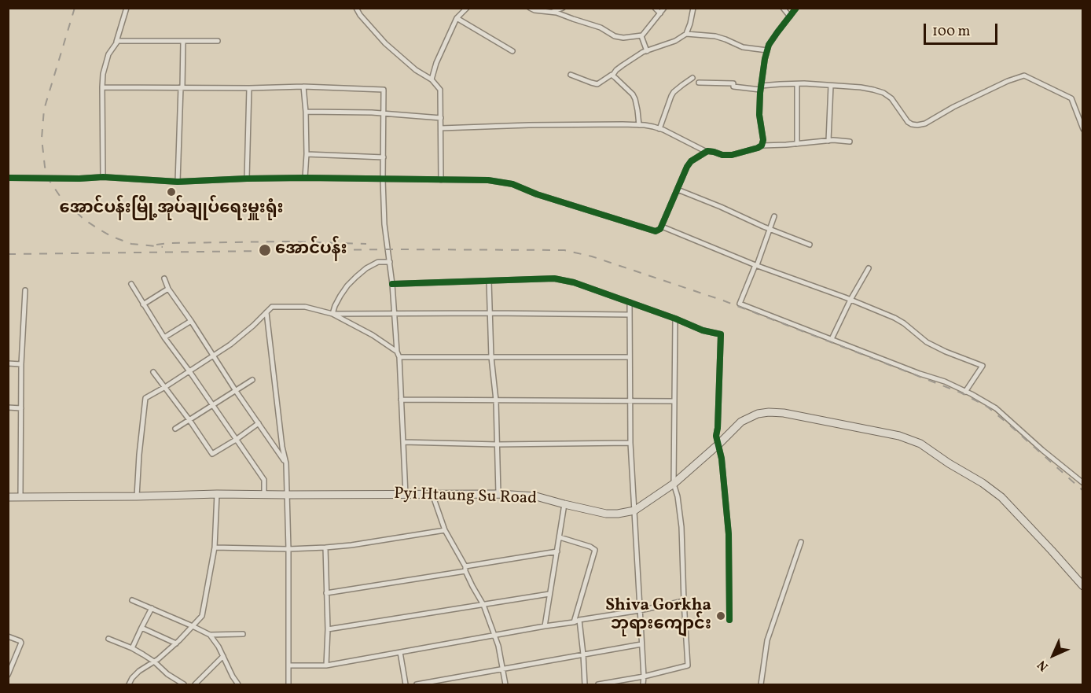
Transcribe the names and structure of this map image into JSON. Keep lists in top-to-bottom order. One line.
{"streets":{"highway":["Pyi Htaung Su Road"]},"places":["အောင်ပန်းမြို့အုပ်ချုပ်ရေးမှူးရုံး","အောင်ပန်း","Shiva Gorkha ဘုရားကျောင်း"],"scale_bar":"100 m","north":"bottom left"}
